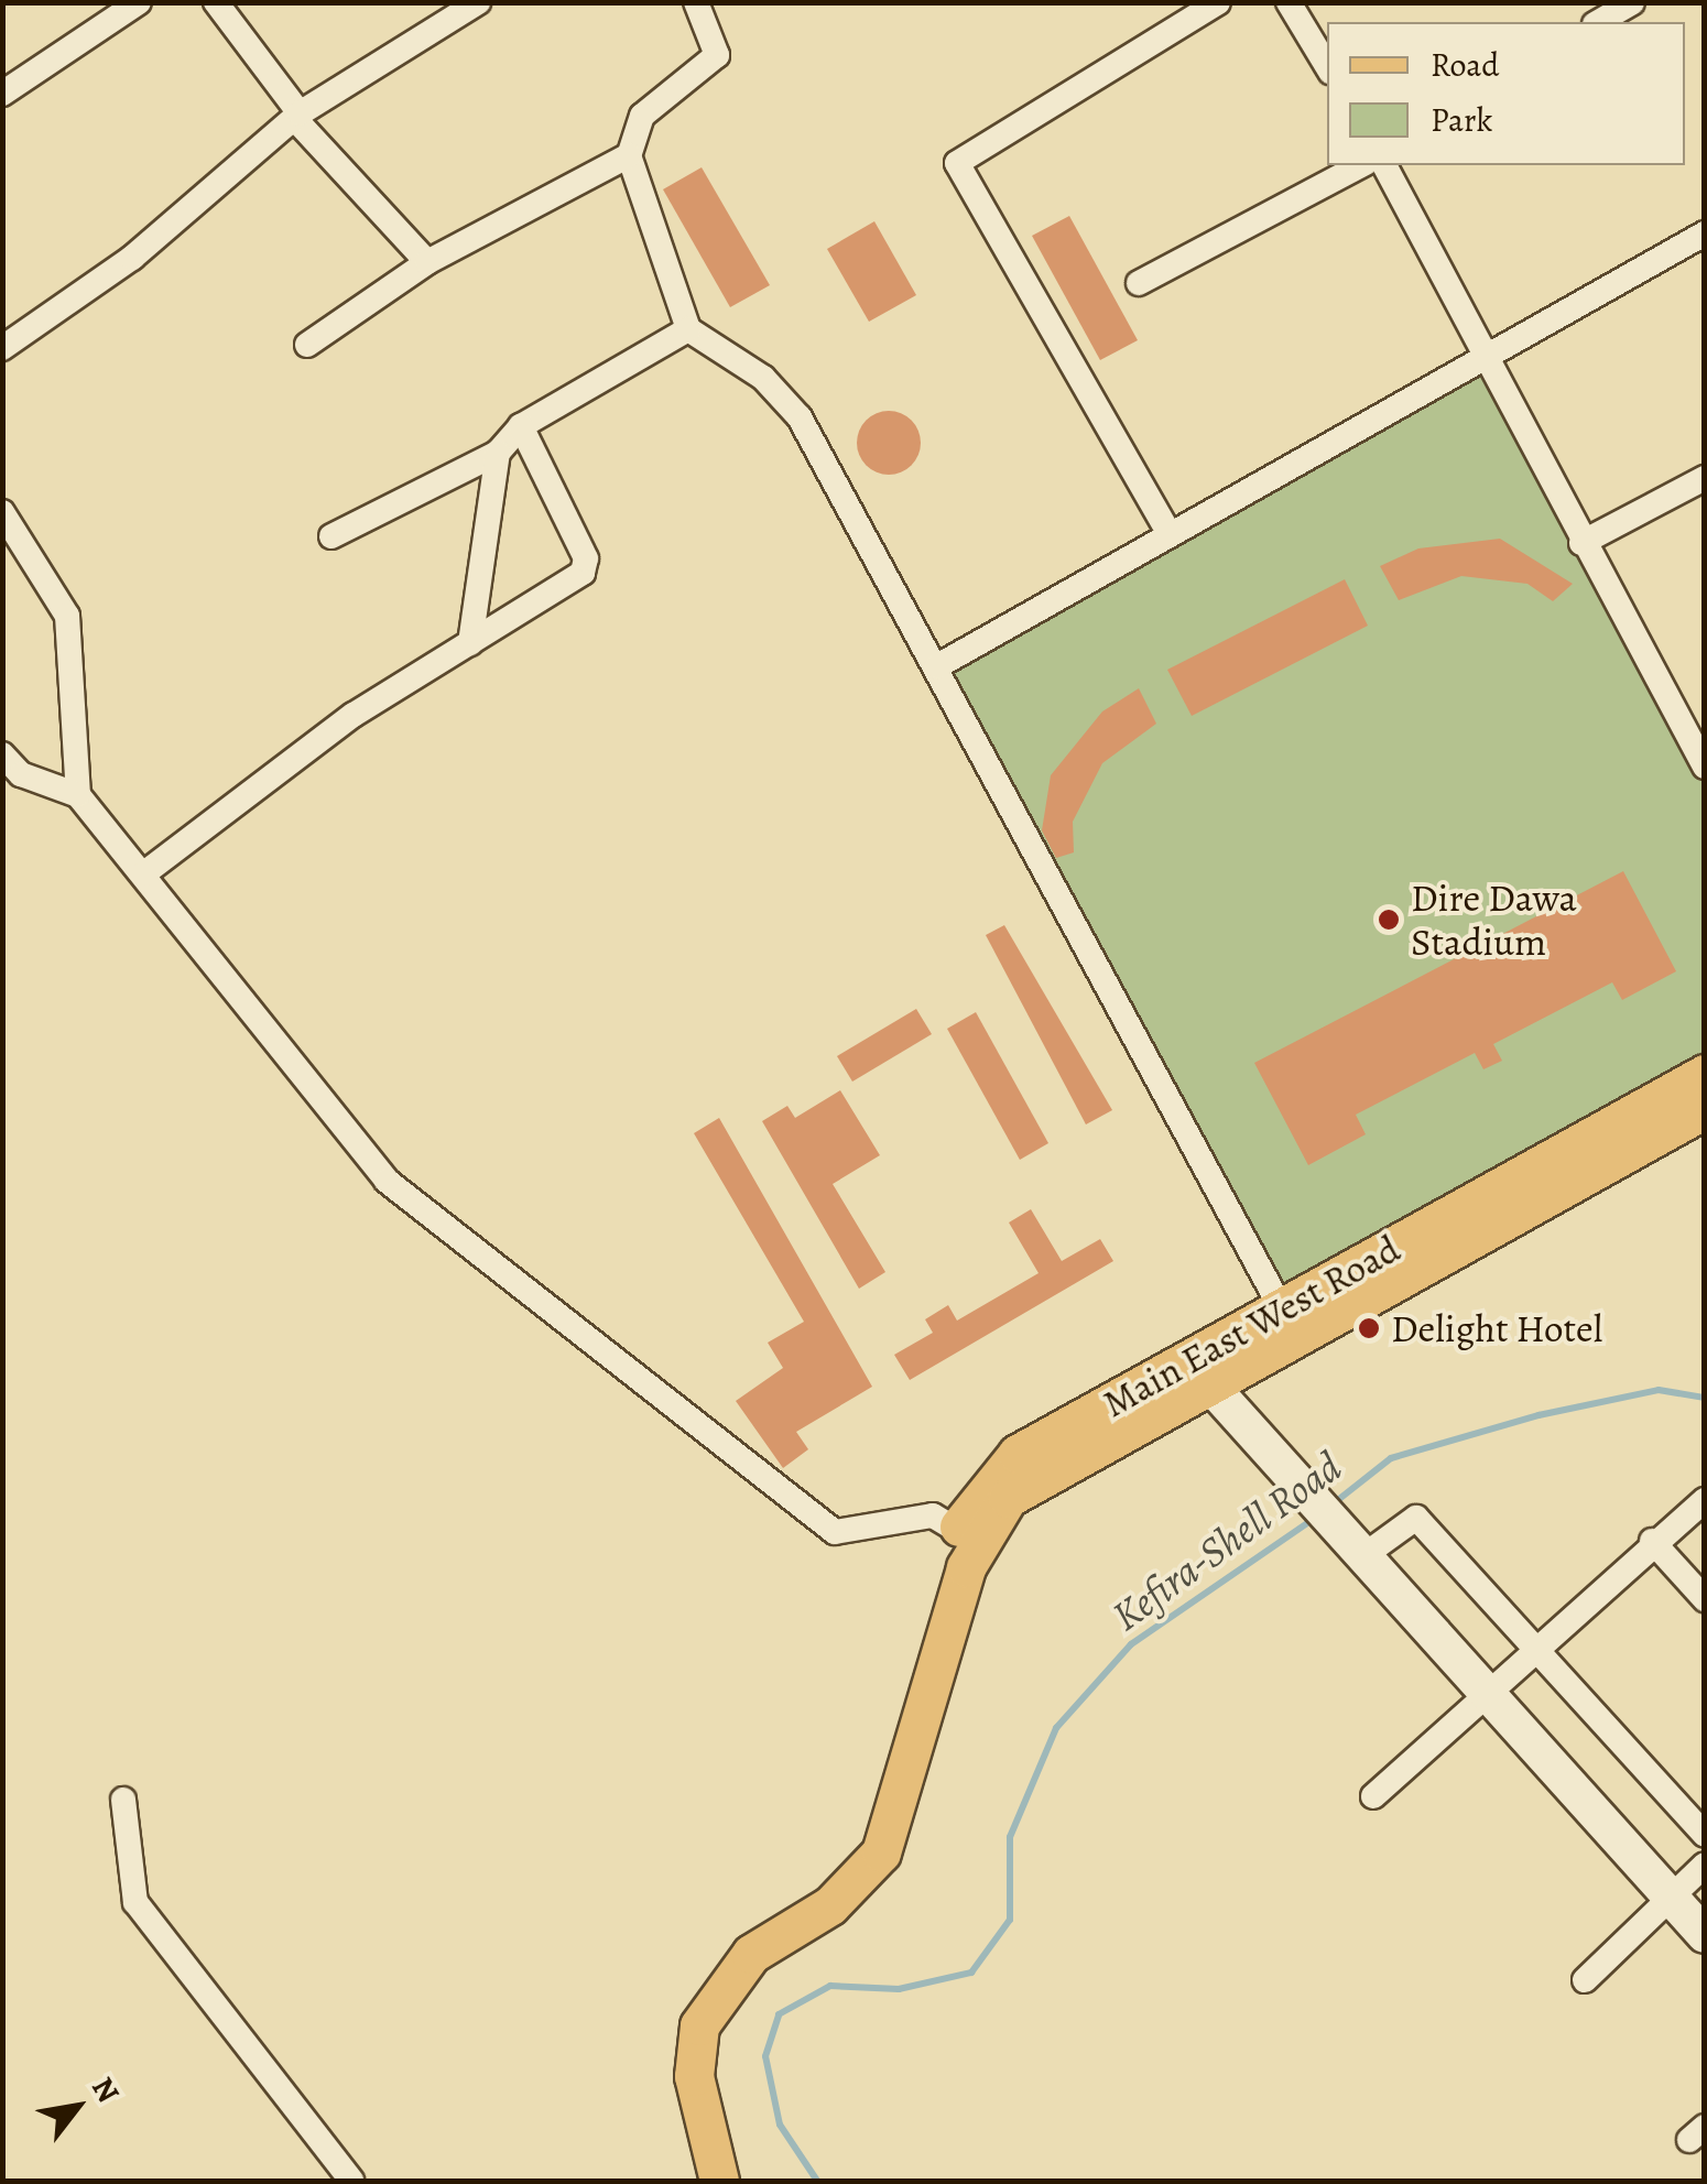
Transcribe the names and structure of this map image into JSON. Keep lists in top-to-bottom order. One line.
{"streets":{"main road":["Main East West Road"]},"water":["Kefira-Shell Road"],"places":["Dire Dawa Stadium","Delight Hotel"],"legend":["Road","Park"],"north":"top right"}
